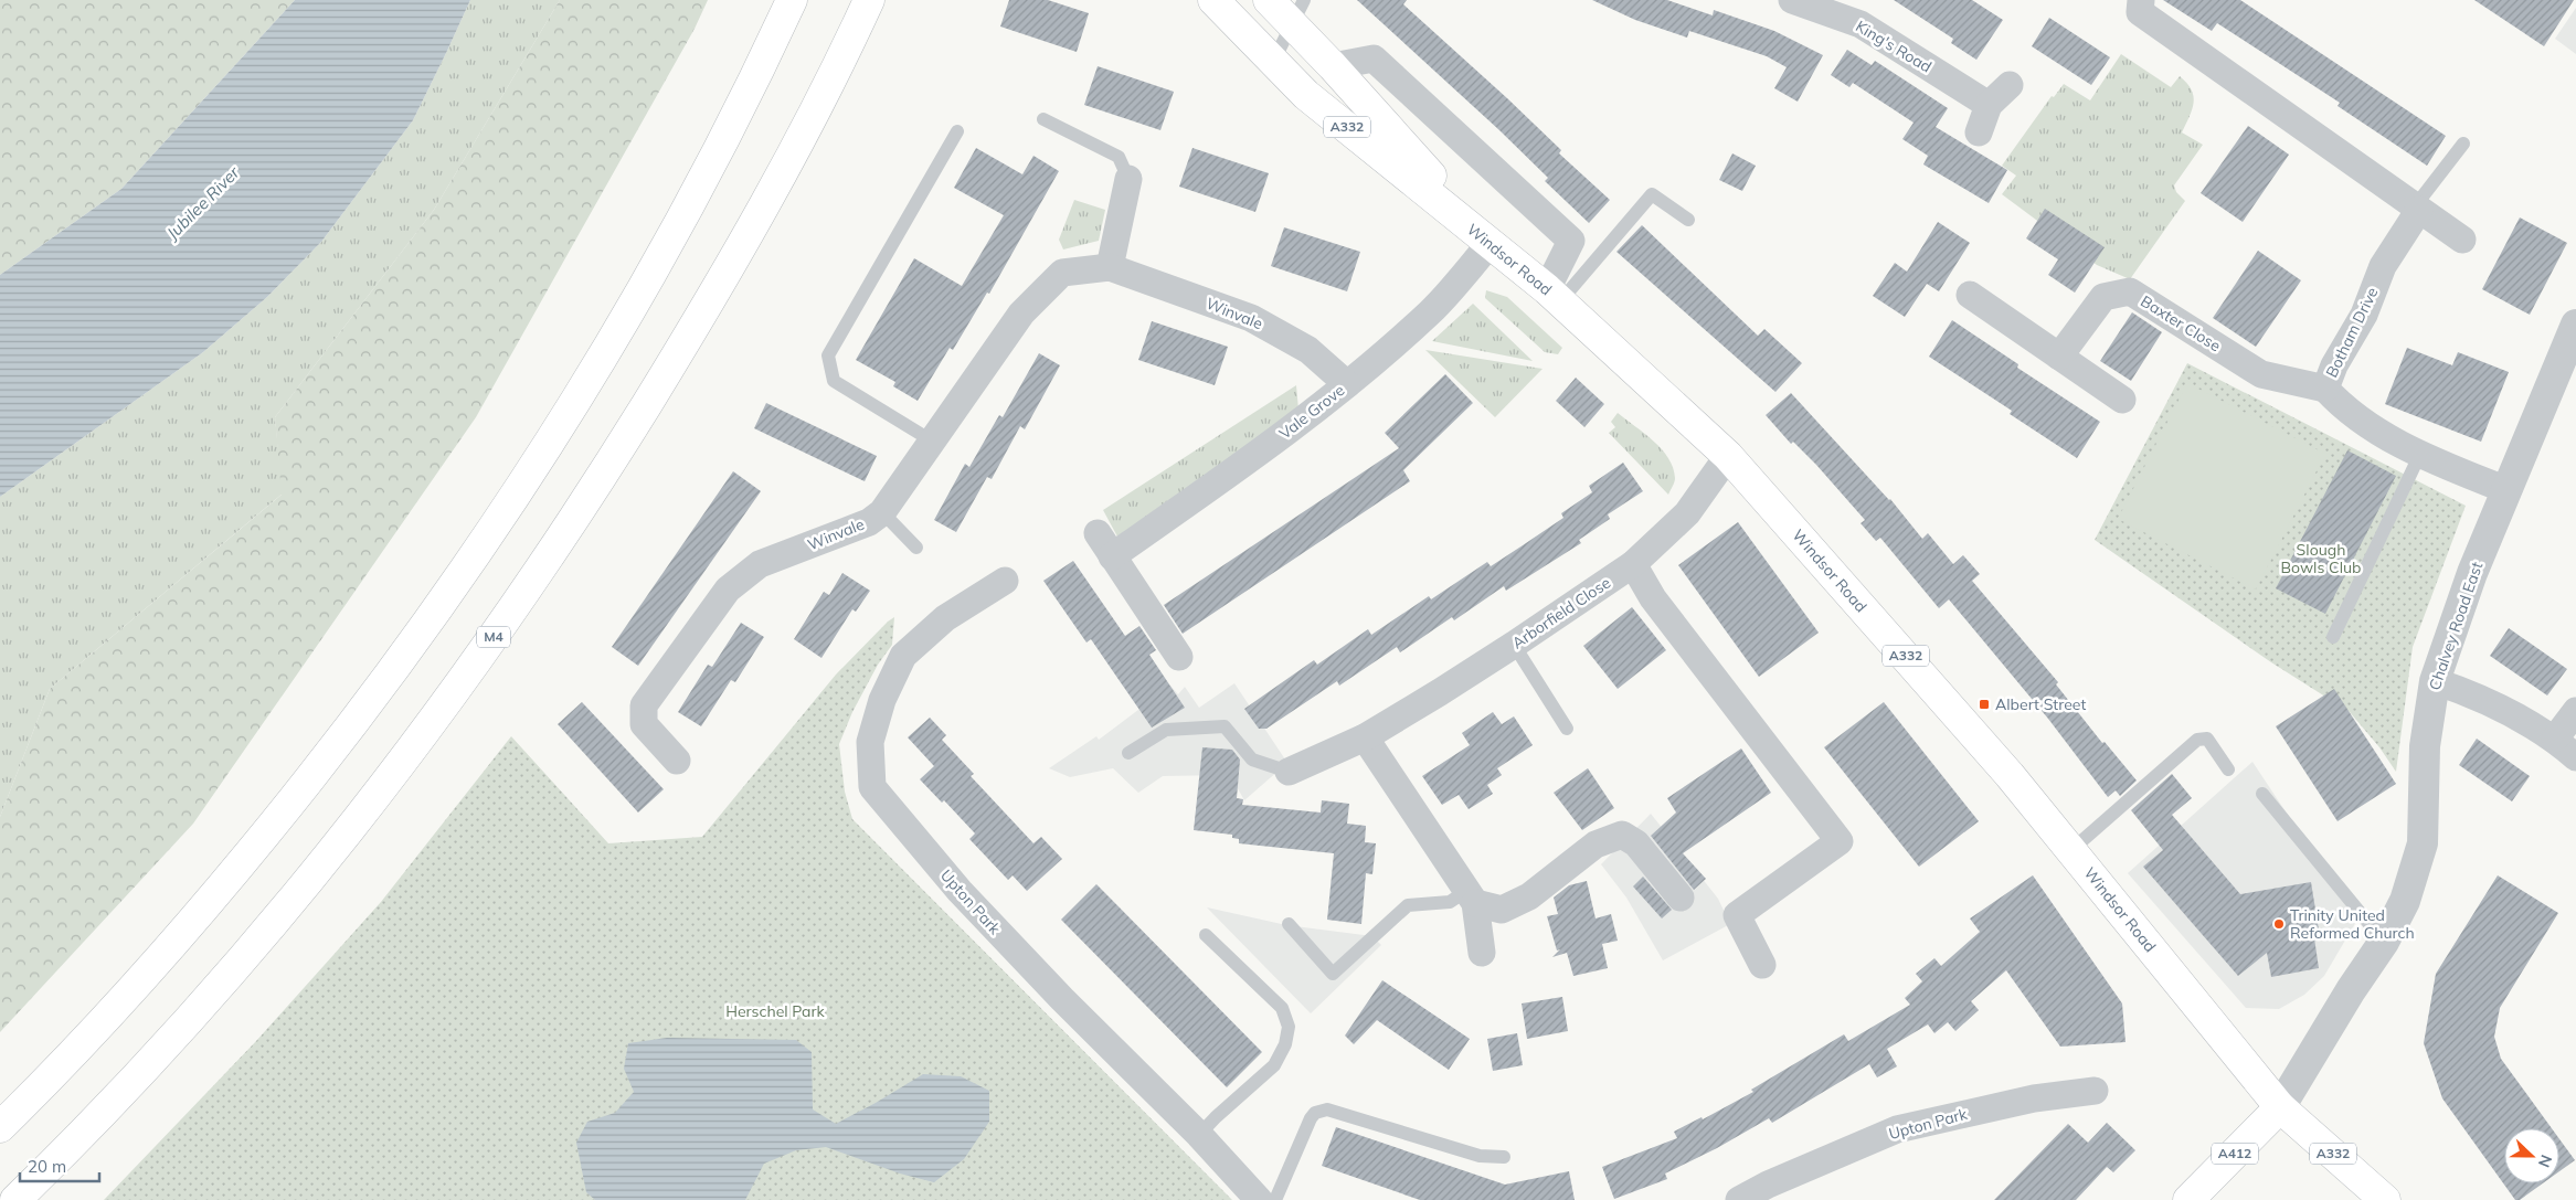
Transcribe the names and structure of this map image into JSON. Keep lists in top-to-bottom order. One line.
{"streets":{"main road":["A332","Windsor Road","M4","A412"],"street":["King's Road","Winvale","Baxter Close","Botham Drive","Vale Grove","Arborfield Close","Chalvey Road East","Upton Park"]},"crossings":[["A332","Windsor Road"],["A332","Vale Grove"],["Windsor Road","Vale Grove"],["Windsor Road","Arborfield Close"],["Windsor Road","Chalvey Road East"],["Windsor Road","A412"],["Winvale","Vale Grove"],["Baxter Close","Botham Drive"],["Botham Drive","Chalvey Road East"],["Chalvey Road East","A412"]],"water":["Jubilee River"],"parks":["Slough Bowls Club","Herschel Park"],"places":{"transit":["Albert Street"],"other":["Trinity United Reformed Church"]},"scale_bar":"20 m","north":"right"}
